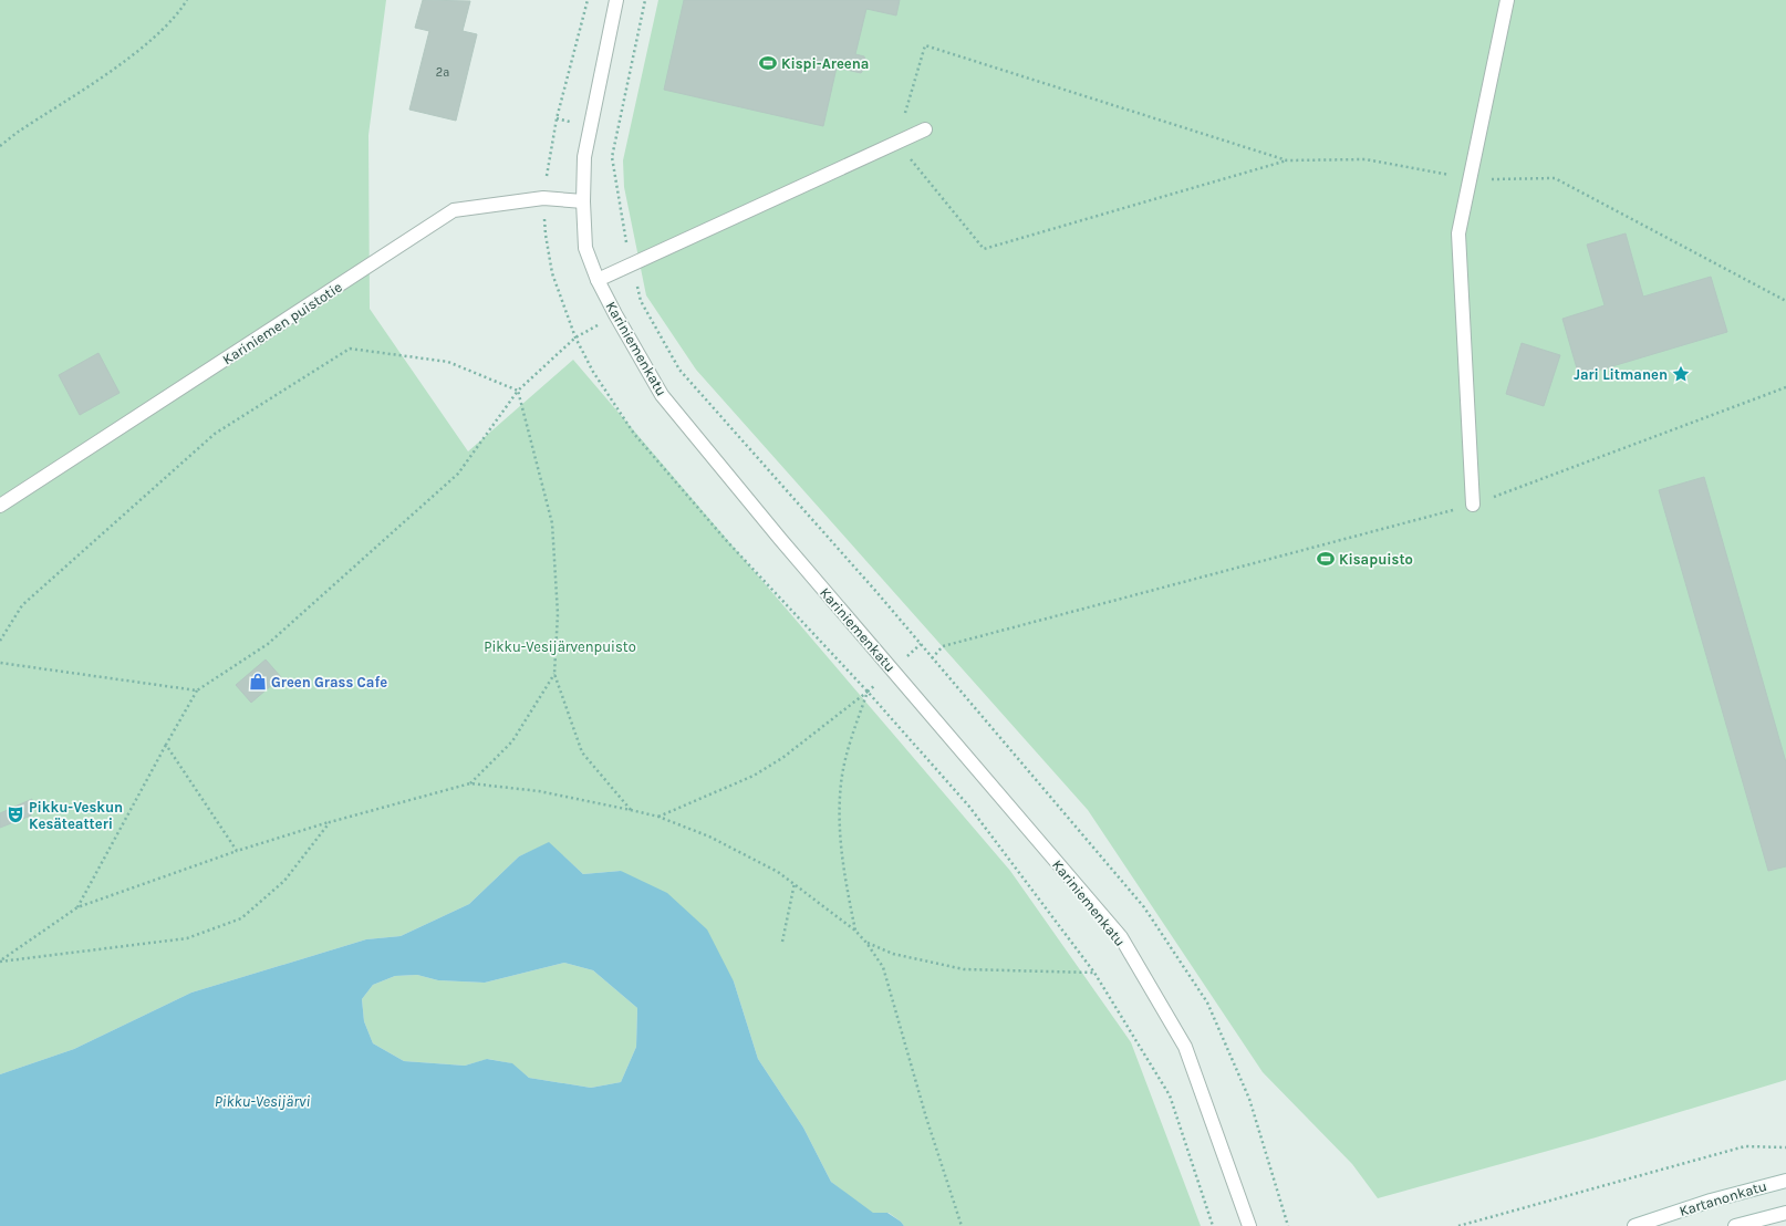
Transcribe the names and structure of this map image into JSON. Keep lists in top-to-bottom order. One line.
{"streets":{"street":["Kariniemen puistotie","Kariniemenkatu","Kartanonkatu"]},"crossings":[["Kariniemen puistotie","Kariniemenkatu"]],"water":["Pikku-Vesijärvi"],"parks":["Pikku-Vesijärvenpuisto"],"places":{"sports":["Kispi-Areena","Kisapuisto"],"place":["Jari Litmanen"],"shop":["Green Grass Cafe"],"theatre":["Pikku-Veskun Kesäteatteri"]},"house_numbers":["2a"]}
